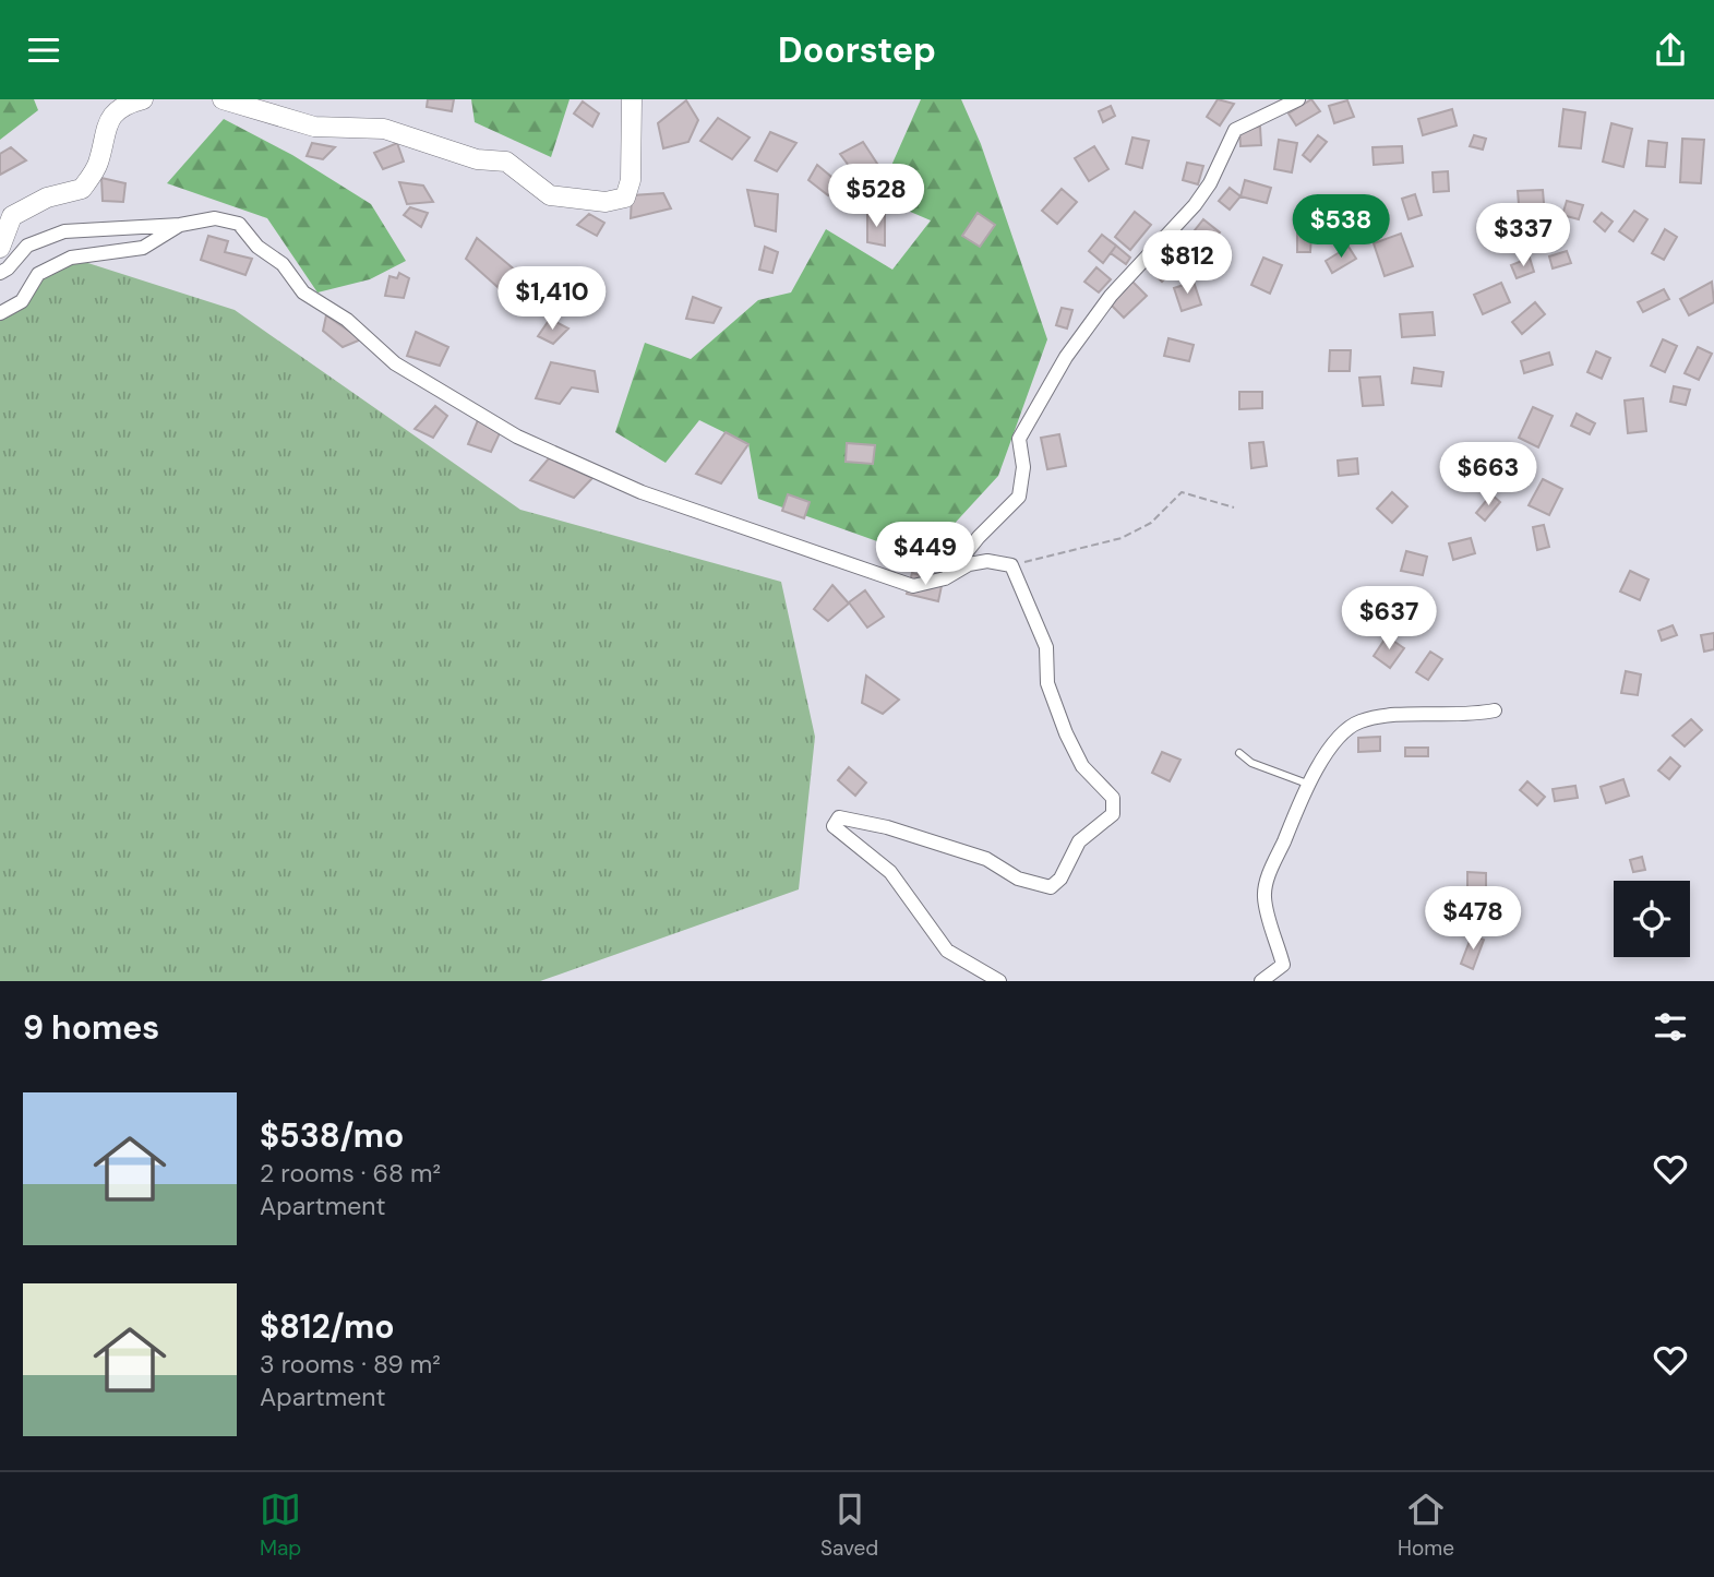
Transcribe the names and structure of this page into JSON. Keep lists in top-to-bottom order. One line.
{"page":{"header":"Doorstep","price":["$528","$538","$337","$812","$1,410","$663","$449","$637","$478"],"heading":"9 homes","list":[{"name":"$538/mo","note":"2 rooms · 68 m² · Apartment"},{"name":"$812/mo","note":"3 rooms · 89 m² · Apartment"}],"tabs":["Map","Saved","Home"]}}
